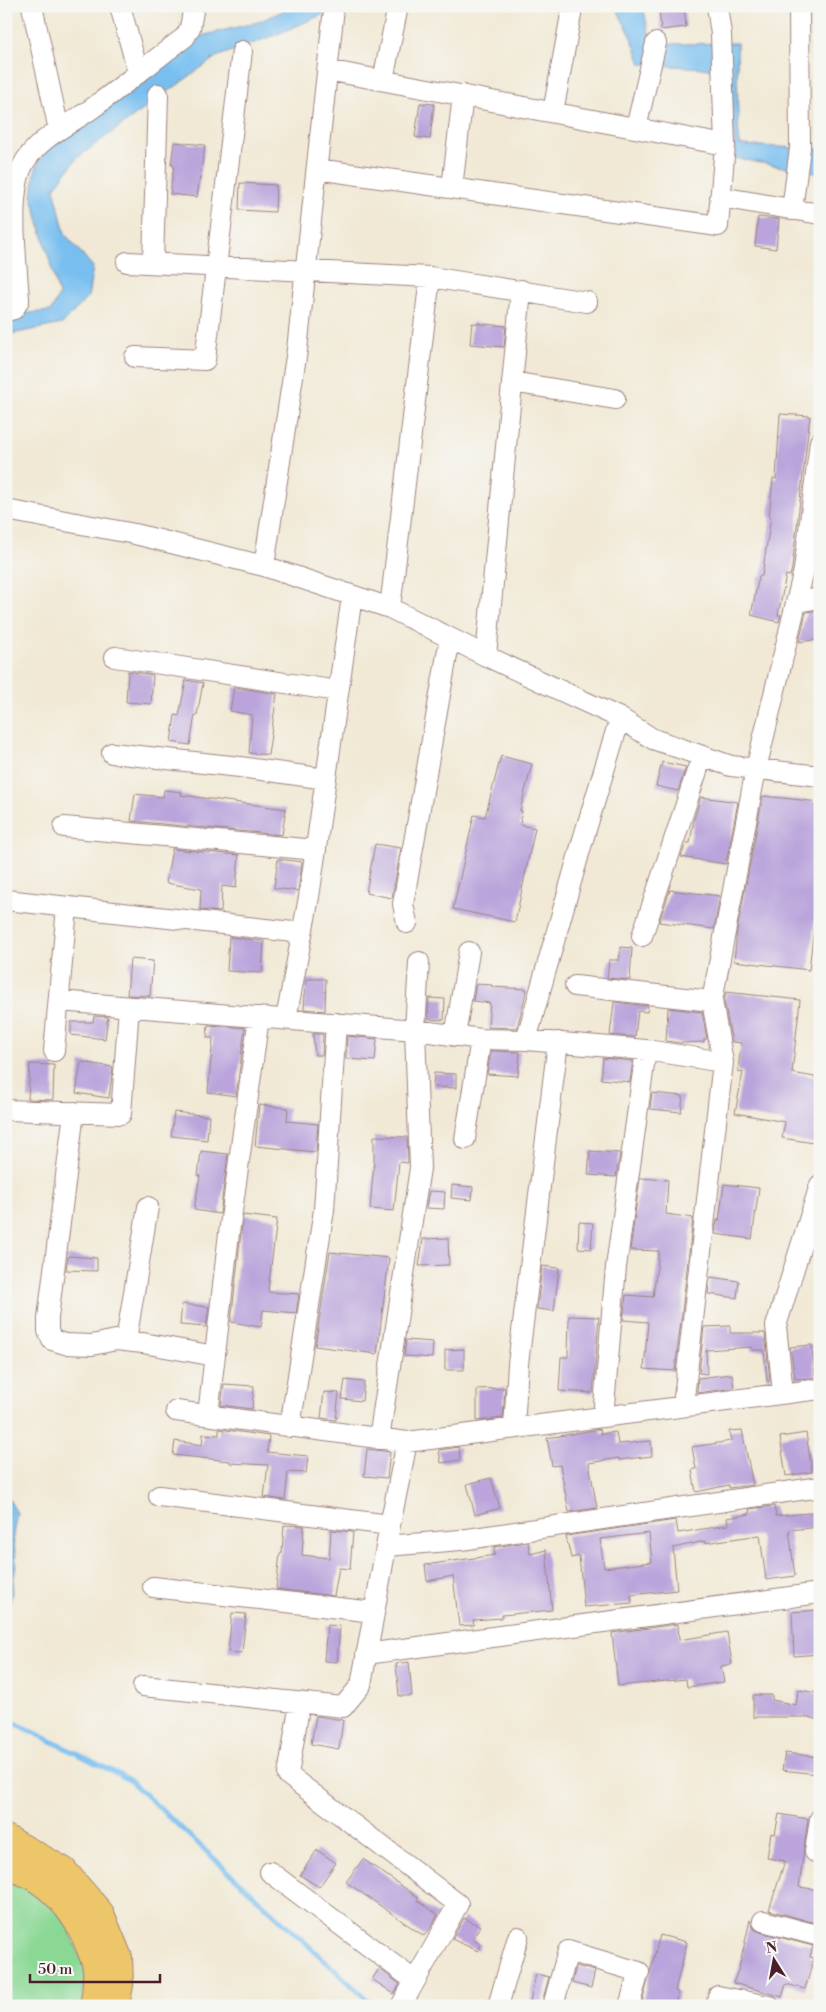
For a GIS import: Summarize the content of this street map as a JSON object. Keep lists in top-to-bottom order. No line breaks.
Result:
{"scale_bar":"50 m","north":"top"}
